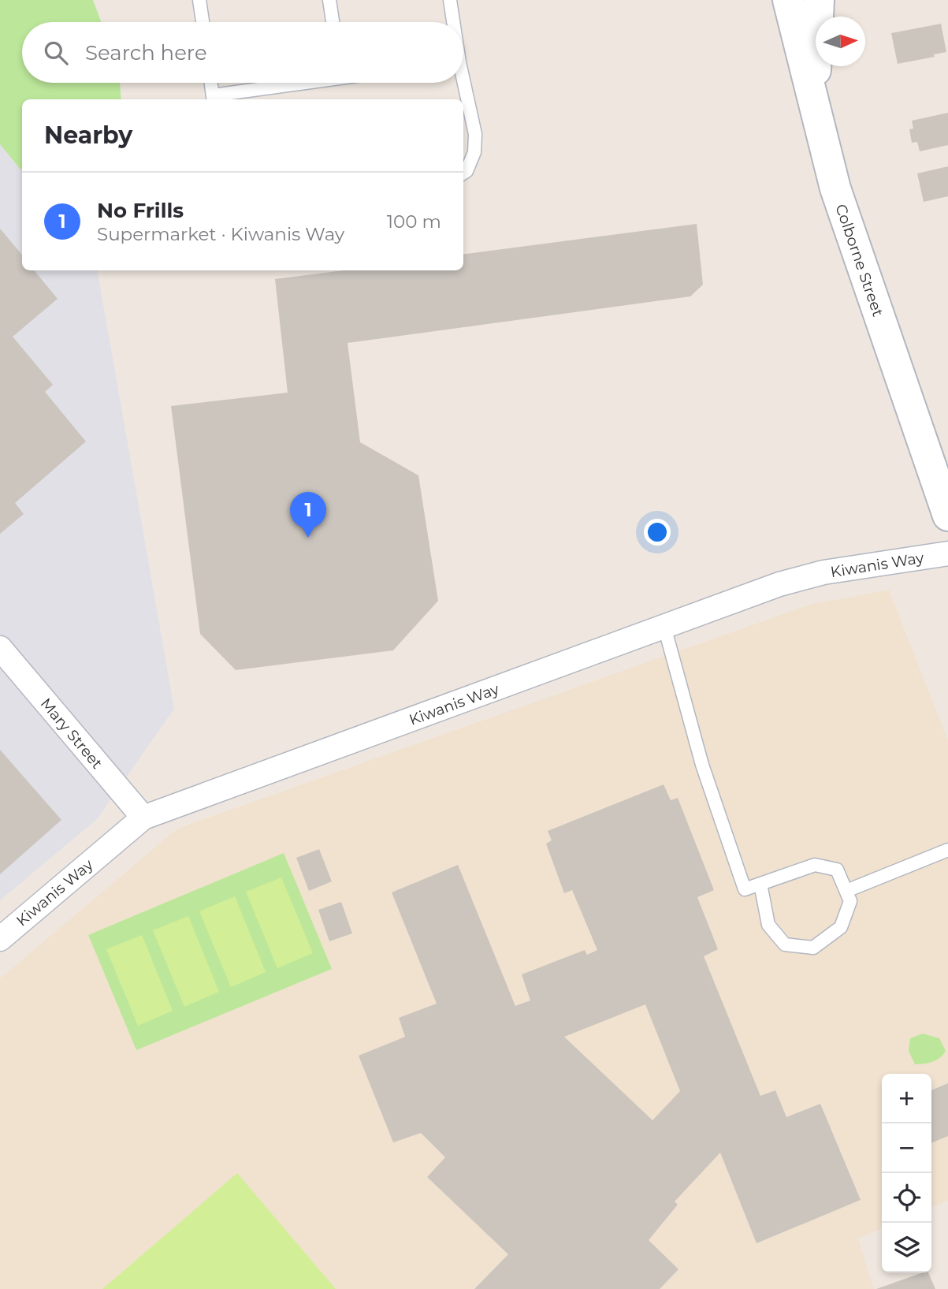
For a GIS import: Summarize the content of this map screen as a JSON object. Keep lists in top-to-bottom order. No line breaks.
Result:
{"streets":{"main road":["Colborne Street"],"street":["Kiwanis Way","Mary Street"]},"crossings":[["Kiwanis Way","Mary Street"]],"north":"right","page":{"search":"Search here","heading":"Nearby","list":[{"mark":"1","name":"No Frills","note":"Supermarket · Kiwanis Way","value":"100 m"}],"pins":"1","map_buttons":["+","−"]}}
